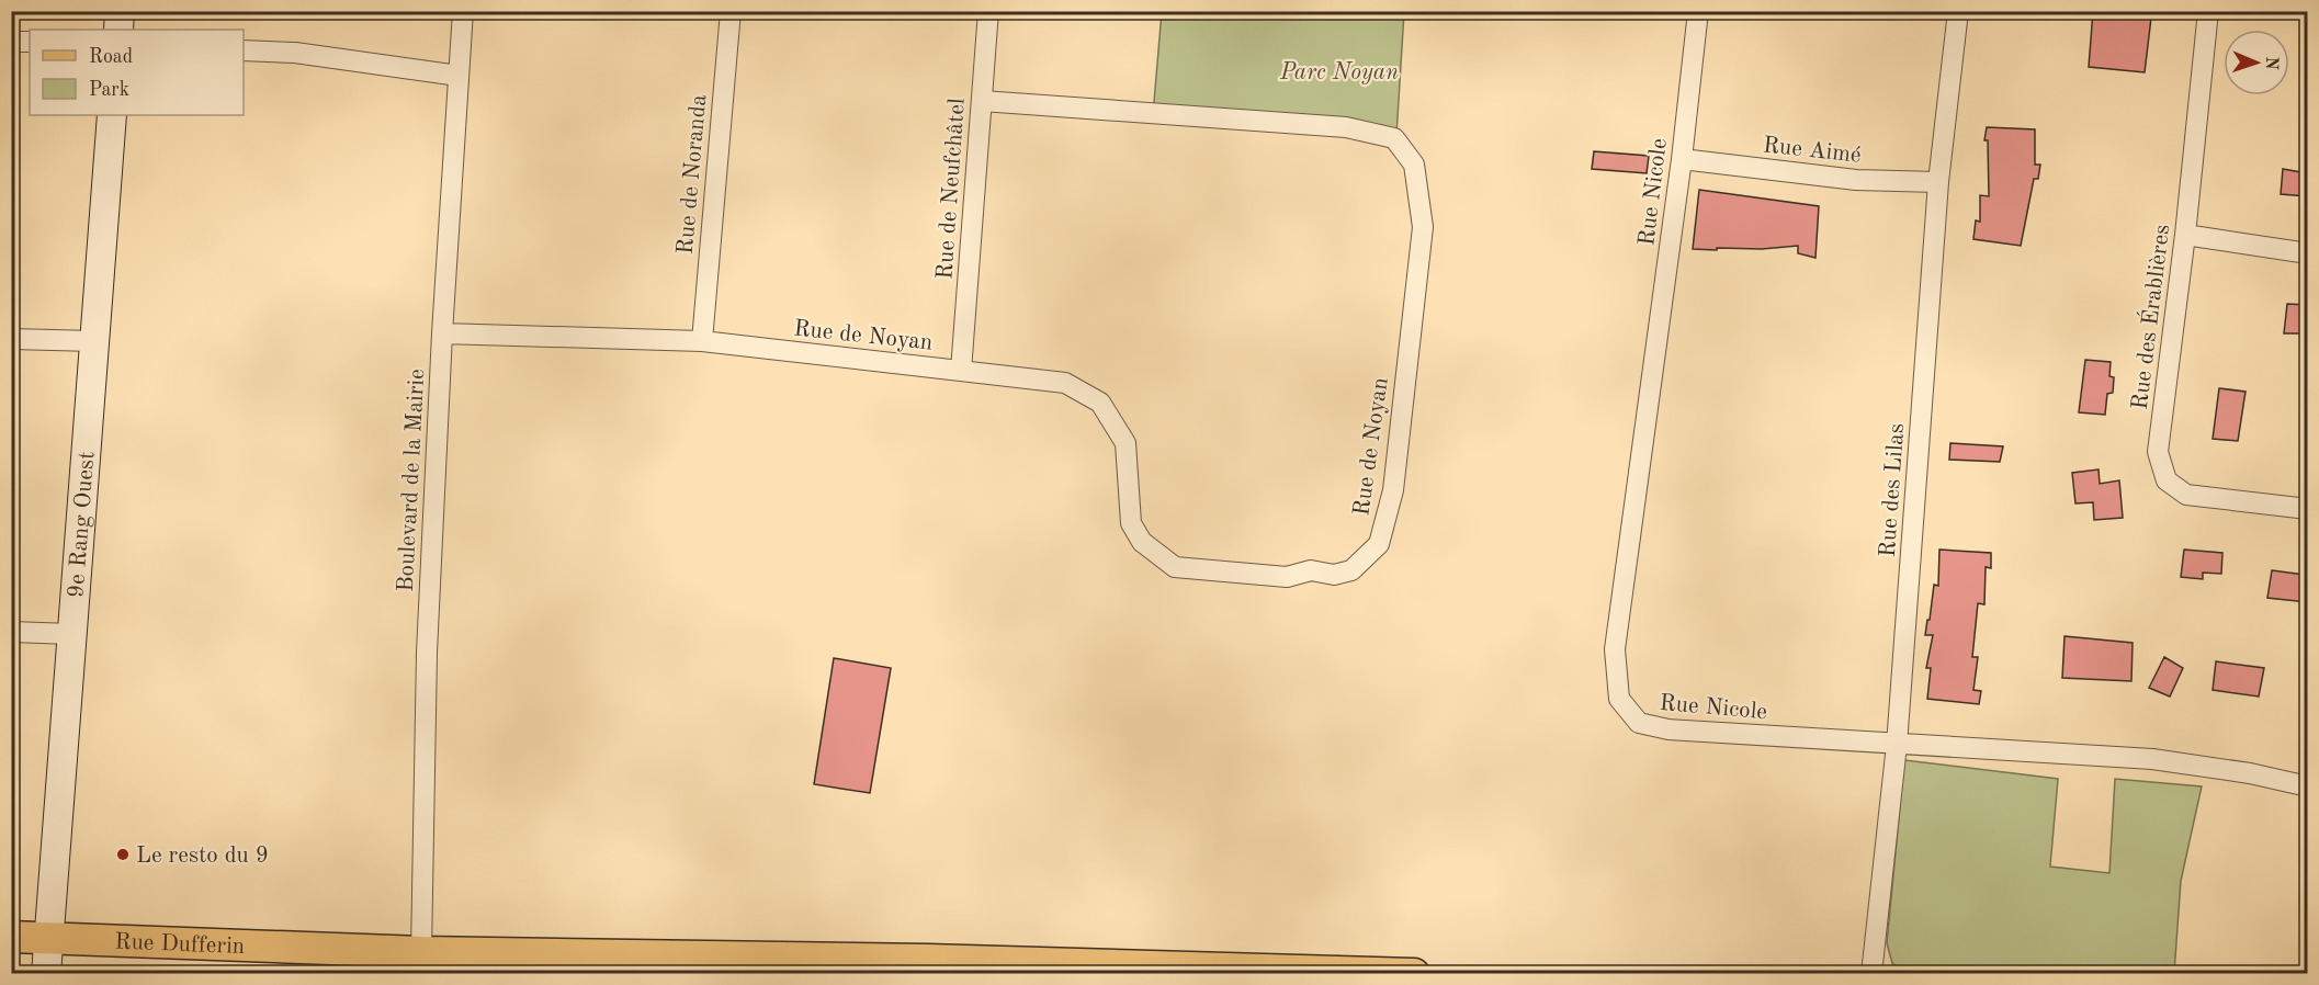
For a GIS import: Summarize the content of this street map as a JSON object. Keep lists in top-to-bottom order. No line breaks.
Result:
{"streets":{"main road":["Rue Dufferin"],"street":["Rue Aimé","Rue de Noranda","Rue de Neufchâtel","Rue Nicole","Rue des Érablières","Rue de Noyan","Boulevard de la Mairie","Rue des Lilas","9e Rang Ouest"]},"crossings":[["Rue Aimé","Rue Nicole"],["Rue Aimé","Rue des Lilas"],["Rue de Noranda","Rue de Noyan"],["Rue de Neufchâtel","Rue de Noyan"],["Rue Nicole","Rue des Lilas"],["Rue de Noyan","Boulevard de la Mairie"],["Boulevard de la Mairie","Rue Dufferin"],["9e Rang Ouest","Rue Dufferin"]],"parks":["Parc Noyan"],"places":["Le resto du 9"],"legend":["Road","Park"],"north":"right"}
